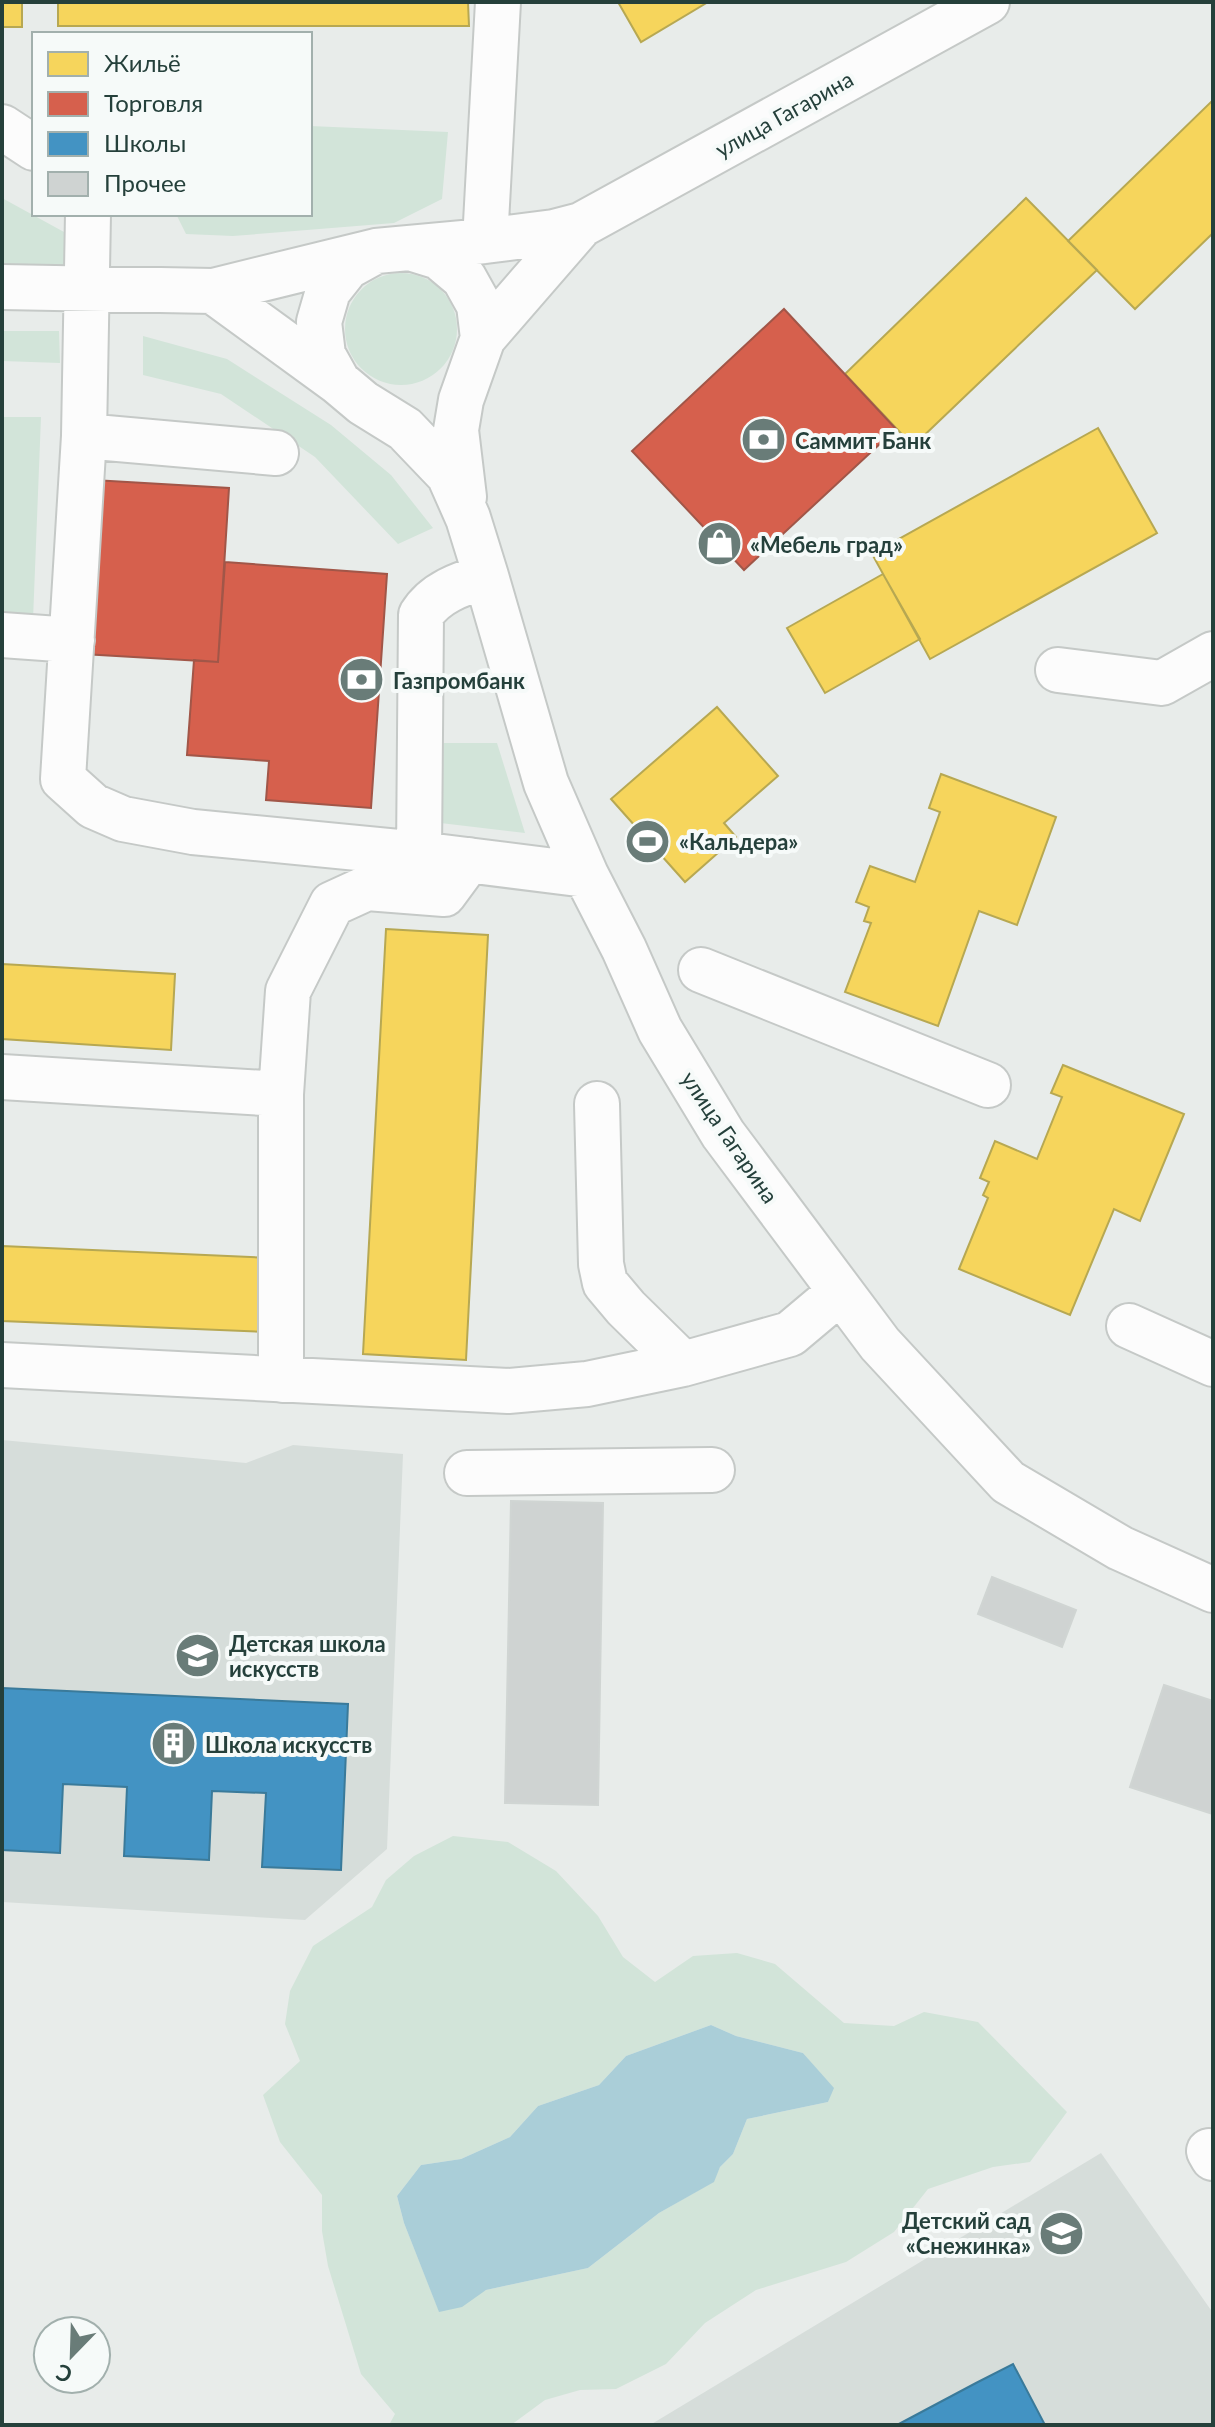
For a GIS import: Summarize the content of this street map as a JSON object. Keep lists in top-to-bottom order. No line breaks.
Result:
{"streets":{"street":["улица Гагарина"]},"places":{"bank":["Саммит Банк","Газпромбанк"],"shop":["«Мебель град»"],"sports":["«Кальдера»"],"school or university":["Детская школа искусств","Детский сад «Снежинка»"],"building":["Школа искусств"]},"legend":["Жильё","Торговля","Школы","Прочее"],"north":"bottom left"}
